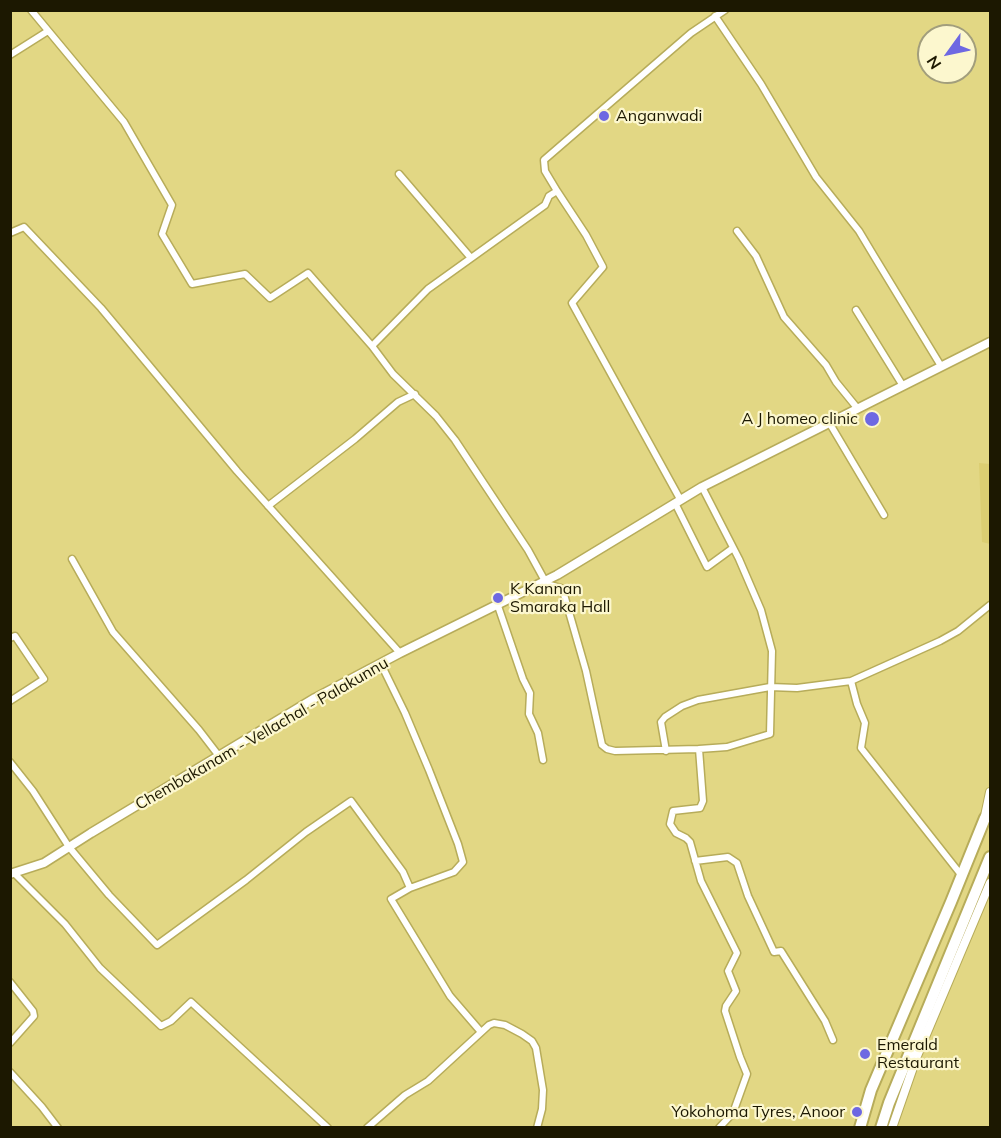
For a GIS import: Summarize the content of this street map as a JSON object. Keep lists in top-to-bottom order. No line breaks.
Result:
{"streets":{"main road":["Chembakanam - Vellachal - Palakunnu"]},"places":["Anganwadi","A J homeo clinic","K Kannan Smaraka Hall","Emerald Restaurant","Yokohoma Tyres, Anoor"],"north":"bottom left"}
